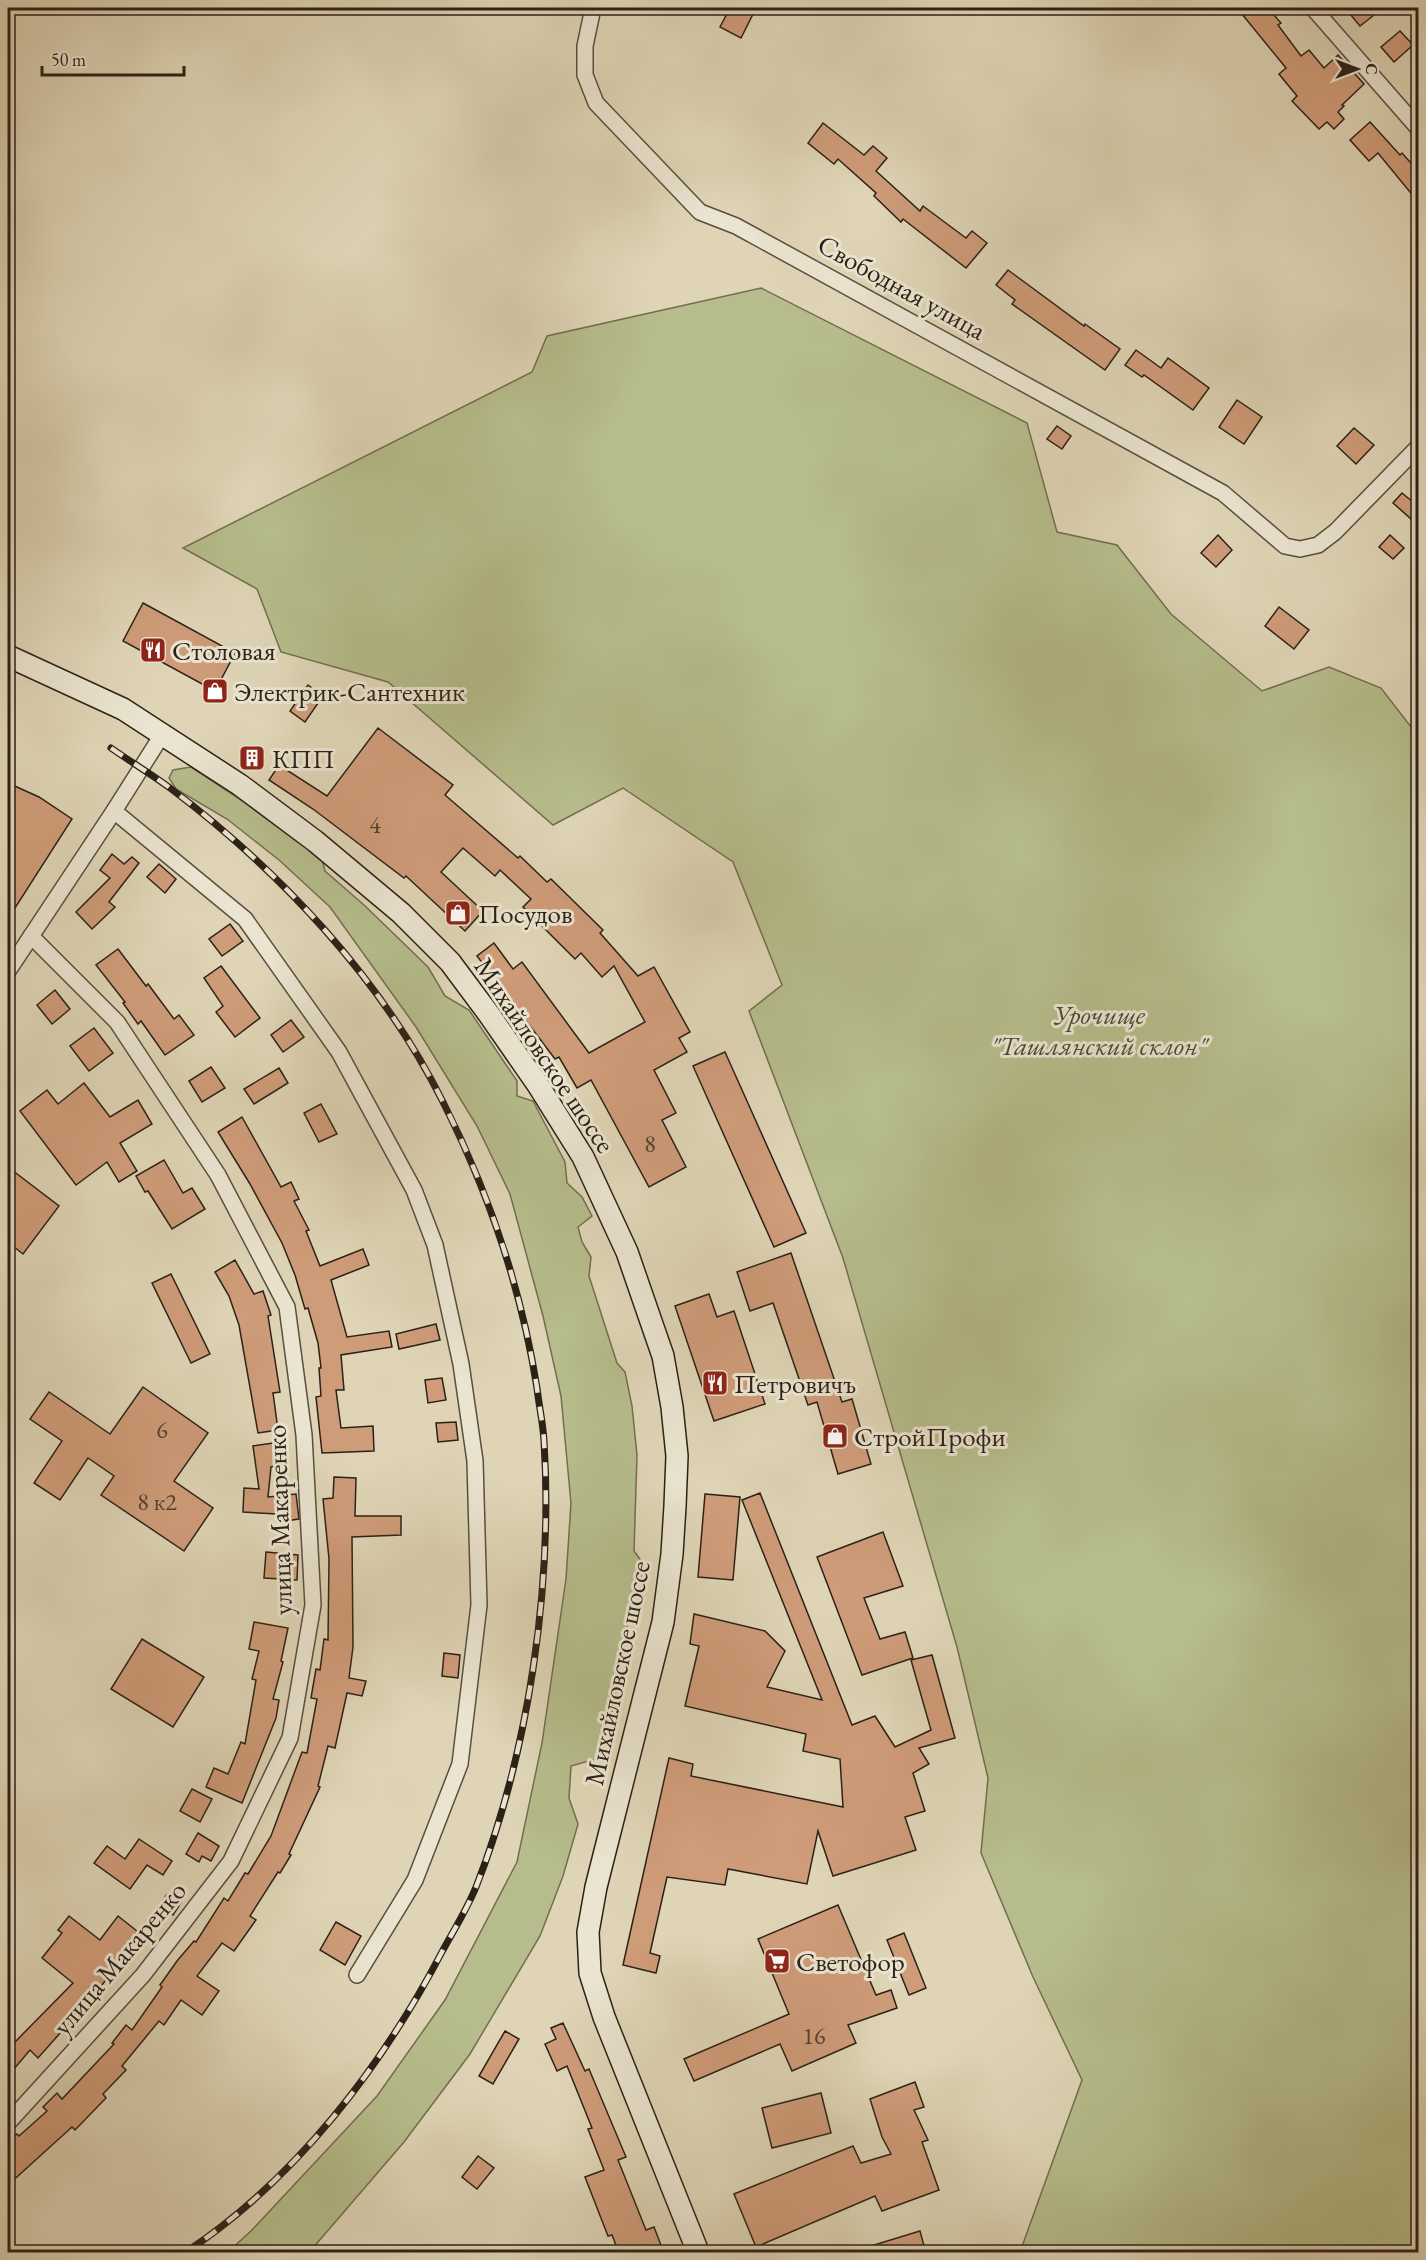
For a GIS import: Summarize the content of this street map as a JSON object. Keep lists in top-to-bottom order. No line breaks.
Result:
{"streets":{"main road":["Михайловское шоссе"],"street":["Свободная улица","улица Макаренко"]},"parks":["Урочище \"Ташлянский склон\""],"places":{"restaurant":["Столовая","Петровичъ"],"shop":["Электрик-Сантехник","Посудов","СтройПрофи"],"building":["КПП"],"supermarket":["Светофор"]},"house_numbers":["4","8","6","8 к2","16"],"scale_bar":"50 m","north":"right"}
